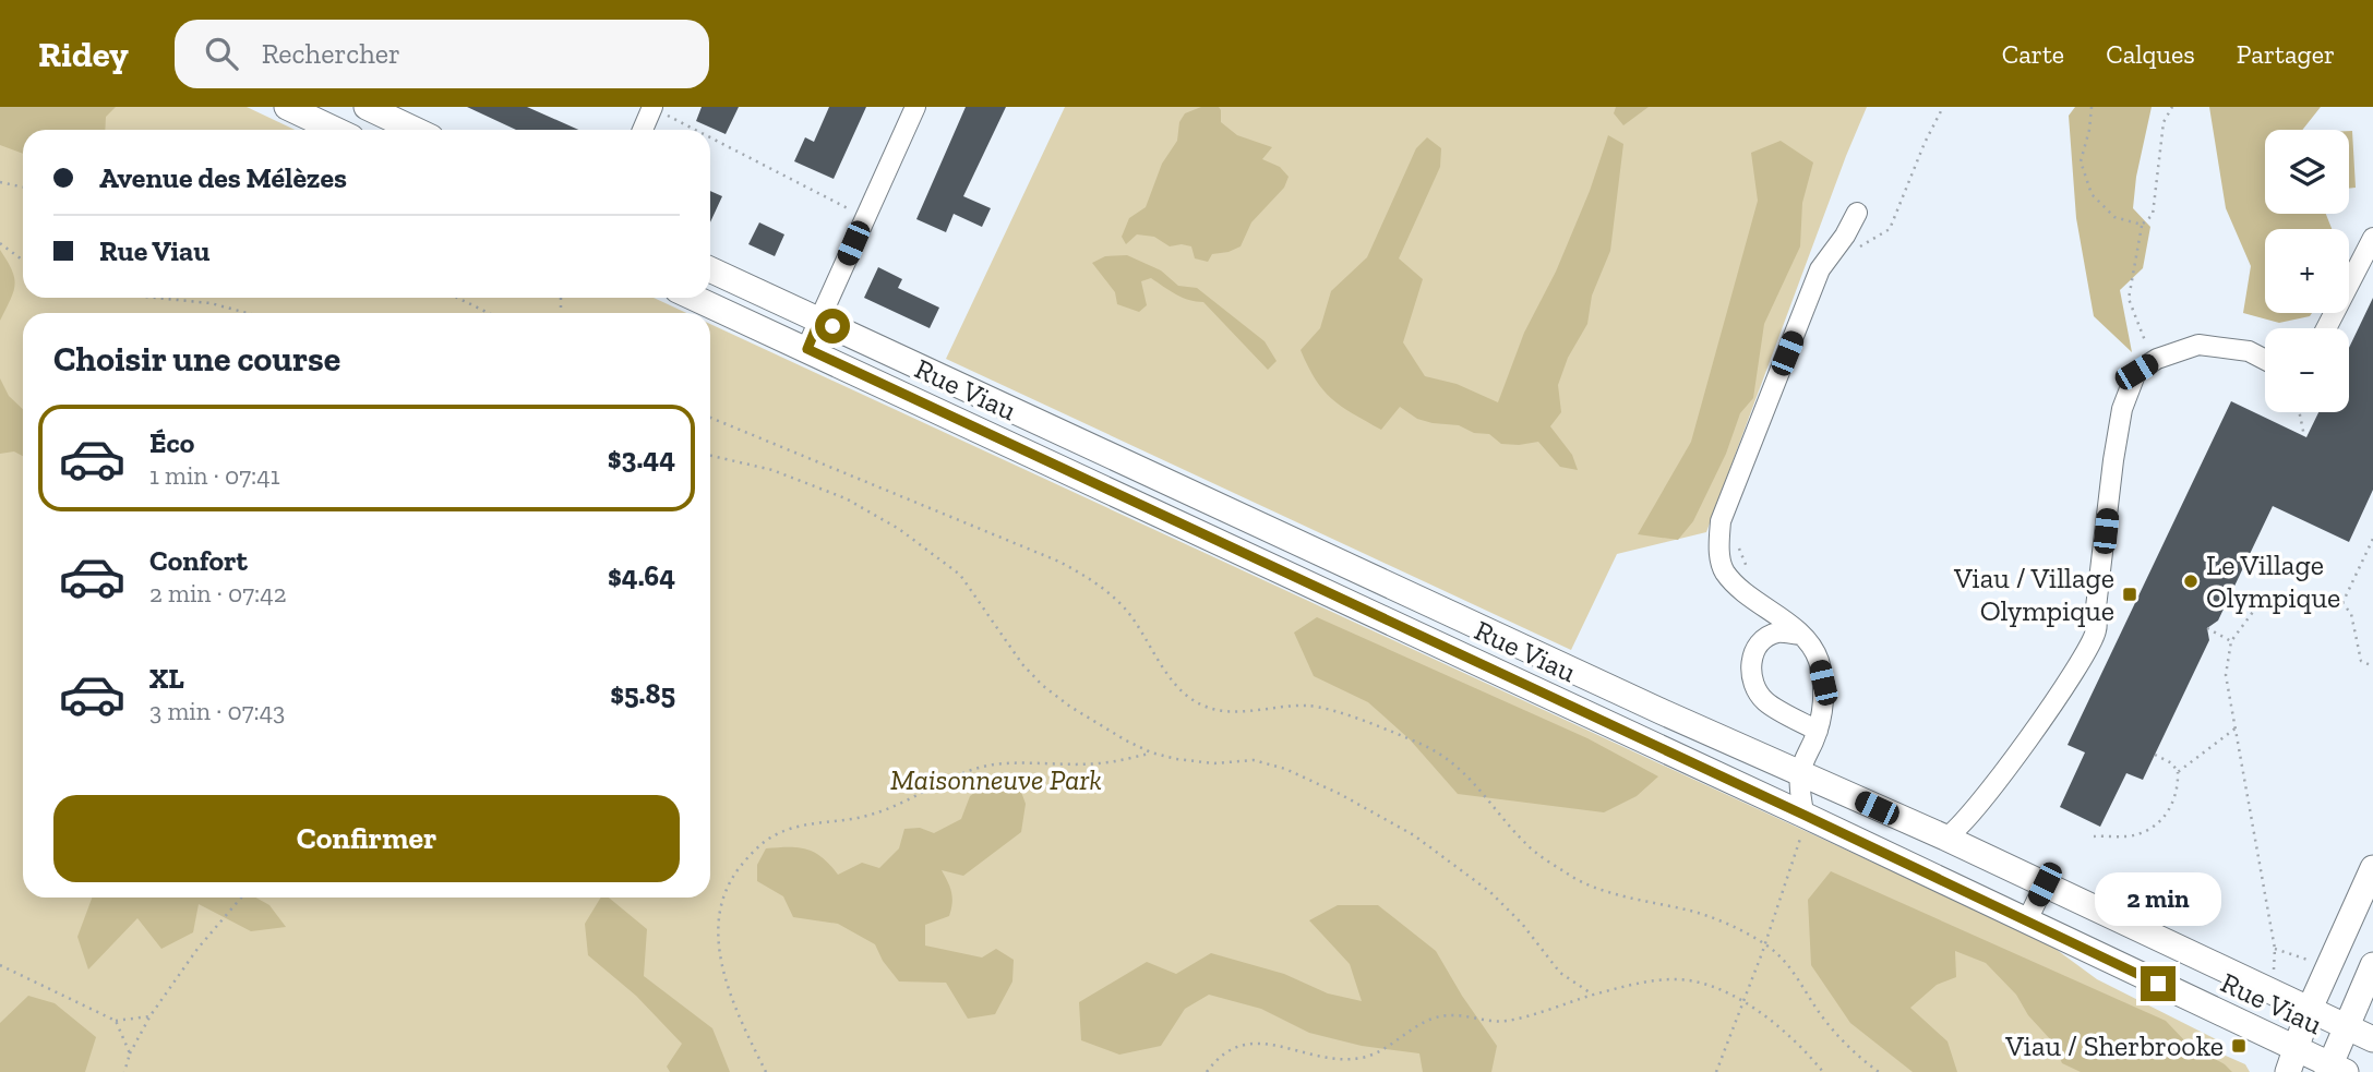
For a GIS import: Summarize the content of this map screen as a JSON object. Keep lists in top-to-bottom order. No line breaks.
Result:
{"streets":{"main road":["Rue Viau"]},"parks":["Maisonneuve Park"],"places":{"other":["Le Village Olympique"],"transit":["Viau / Village Olympique","Viau / Sherbrooke"]},"page":{"header":"Ridey","search":"Rechercher","nav":["Carte","Calques","Partager"],"map_buttons":["+","−"],"banner":["Avenue des Mélèzes","Rue Viau"],"heading":"Choisir une course","list":[{"name":"Éco","note":"1 min · 07:41","value":"$3.44"},{"name":"Confort","note":"2 min · 07:42","value":"$4.64"},{"name":"XL","note":"3 min · 07:43","value":"$5.85"}],"buttons":"Confirmer","bubble":"2 min"}}
